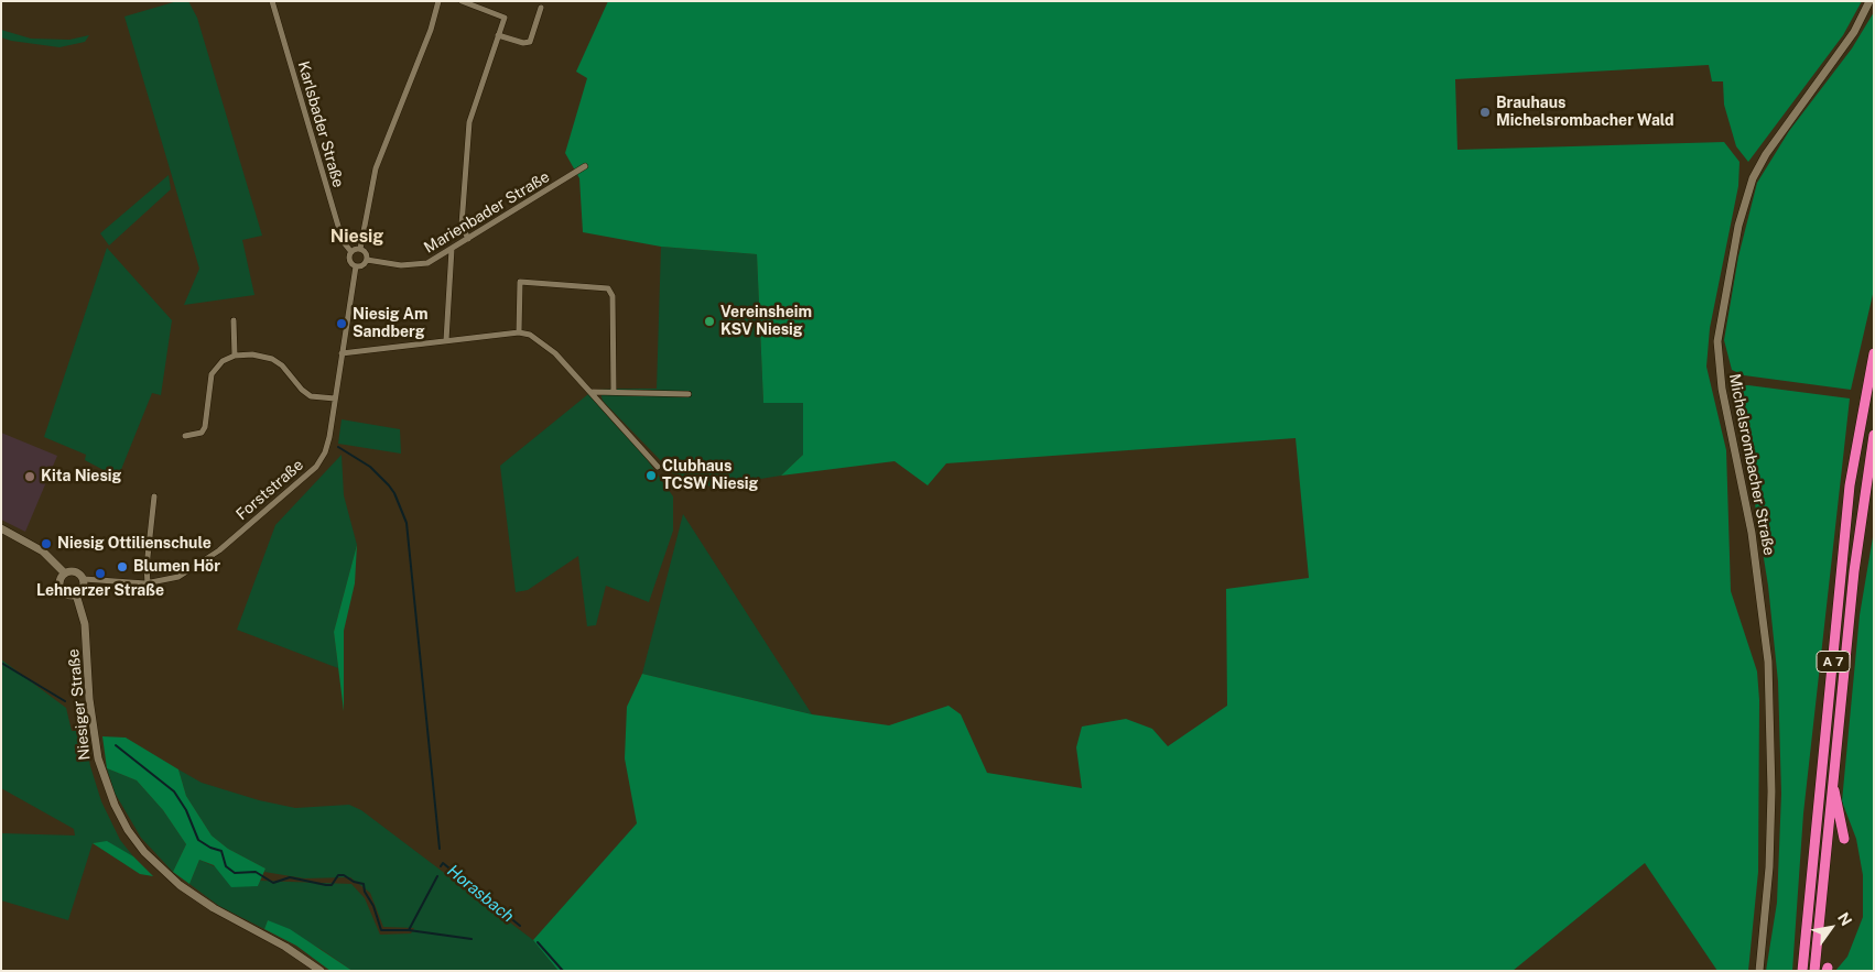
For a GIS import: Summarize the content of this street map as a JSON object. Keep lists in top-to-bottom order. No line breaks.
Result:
{"streets":{"highway":["A 7"],"main road":["Michelsrombacher Straße","Niesiger Straße"],"street":["Karlsbader Straße","Marienbader Straße","Forststraße"]},"crossings":[["Karlsbader Straße","Marienbader Straße"],["Karlsbader Straße","Forststraße"],["Marienbader Straße","Forststraße"],["Forststraße","Niesiger Straße"]],"districts":["Niesig"],"water":["Horasbach"],"places":["Brauhaus Michelsrombacher Wald","Vereinsheim KSV Niesig","Niesig Am Sandberg","Clubhaus TCSW Niesig","Kita Niesig","Niesig Ottilienschule","Blumen Hör","Lehnerzer Straße"],"north":"top right"}
